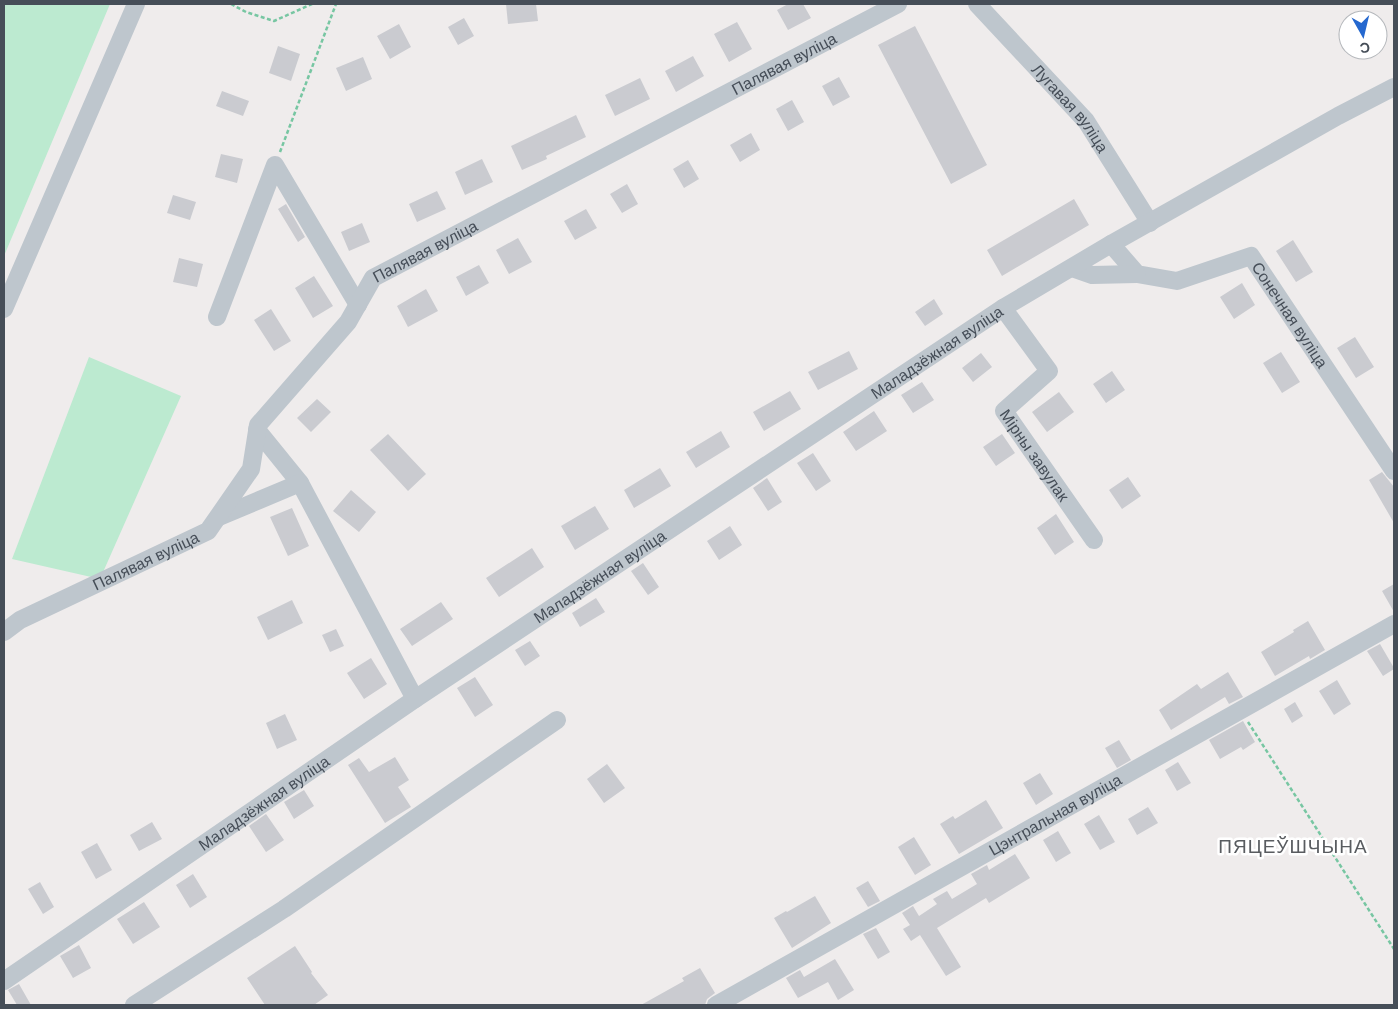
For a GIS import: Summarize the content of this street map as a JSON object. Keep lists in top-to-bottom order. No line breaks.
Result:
{"streets":{"street":["Палявая вуліца","Лугавая вуліца","Сонечная вуліца","Маладзёжная вуліца","Мірны завулак","Цэнтральная вуліца"]},"crossings":[["Лугавая вуліца","Маладзёжная вуліца"],["Сонечная вуліца","Маладзёжная вуліца"],["Маладзёжная вуліца","Мірны завулак"]],"districts":["ПЯЦЕЎШЧЫНА"],"north":"bottom"}
